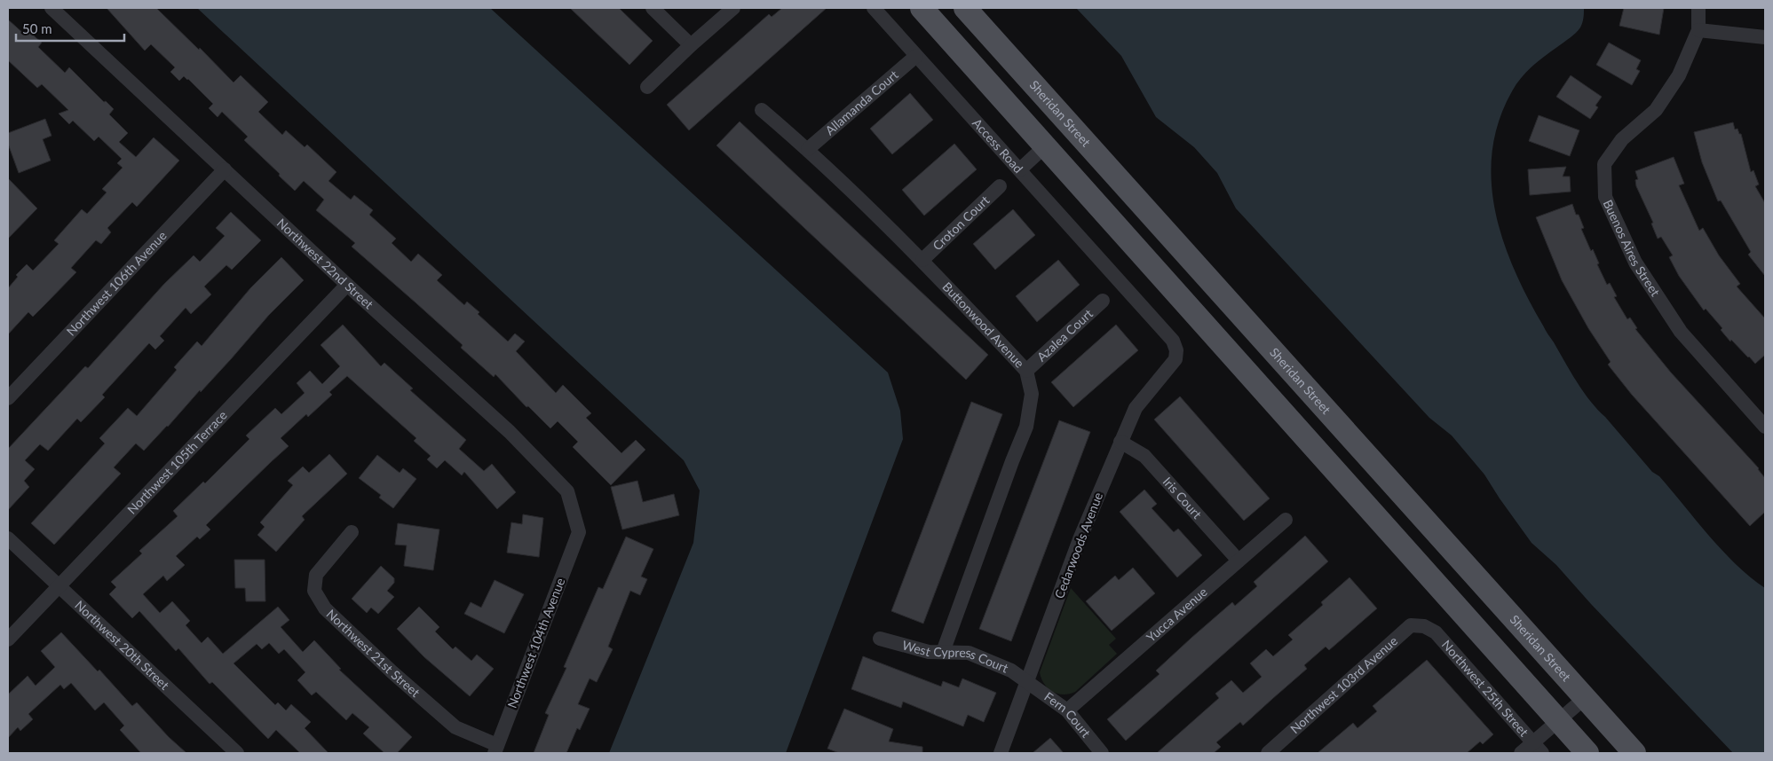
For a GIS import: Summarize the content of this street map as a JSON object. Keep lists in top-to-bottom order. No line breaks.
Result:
{"streets":{"main road":["Sheridan Street"],"street":["Allamanda Court","Access Road","Croton Court","Buenos Aires Street","Northwest 22nd Street","Northwest 106th Avenue","Buttonwood Avenue","Azalea Court","Northwest 105th Terrace","Iris Court","Cedarwoods Avenue","Yucca Avenue","Northwest 104th Avenue","Northwest 20th Street","Northwest 21st Street","West Cypress Court","Northwest 103rd Avenue","Northwest 25th Street","Fern Court"]},"crossings":[["Allamanda Court","Access Road"],["Allamanda Court","Buttonwood Avenue"],["Access Road","Cedarwoods Avenue"],["Croton Court","Buttonwood Avenue"],["Northwest 22nd Street","Northwest 106th Avenue"],["Northwest 22nd Street","Northwest 105th Terrace"],["Northwest 22nd Street","Northwest 104th Avenue"],["Buttonwood Avenue","Azalea Court"],["Buttonwood Avenue","West Cypress Court"],["Northwest 105th Terrace","Northwest 20th Street"],["Iris Court","Cedarwoods Avenue"],["Iris Court","Yucca Avenue"],["Cedarwoods Avenue","West Cypress Court"],["Cedarwoods Avenue","Fern Court"],["Yucca Avenue","Fern Court"],["Northwest 104th Avenue","Northwest 21st Street"],["West Cypress Court","Fern Court"],["Northwest 103rd Avenue","Northwest 25th Street"]],"scale_bar":"50 m"}
